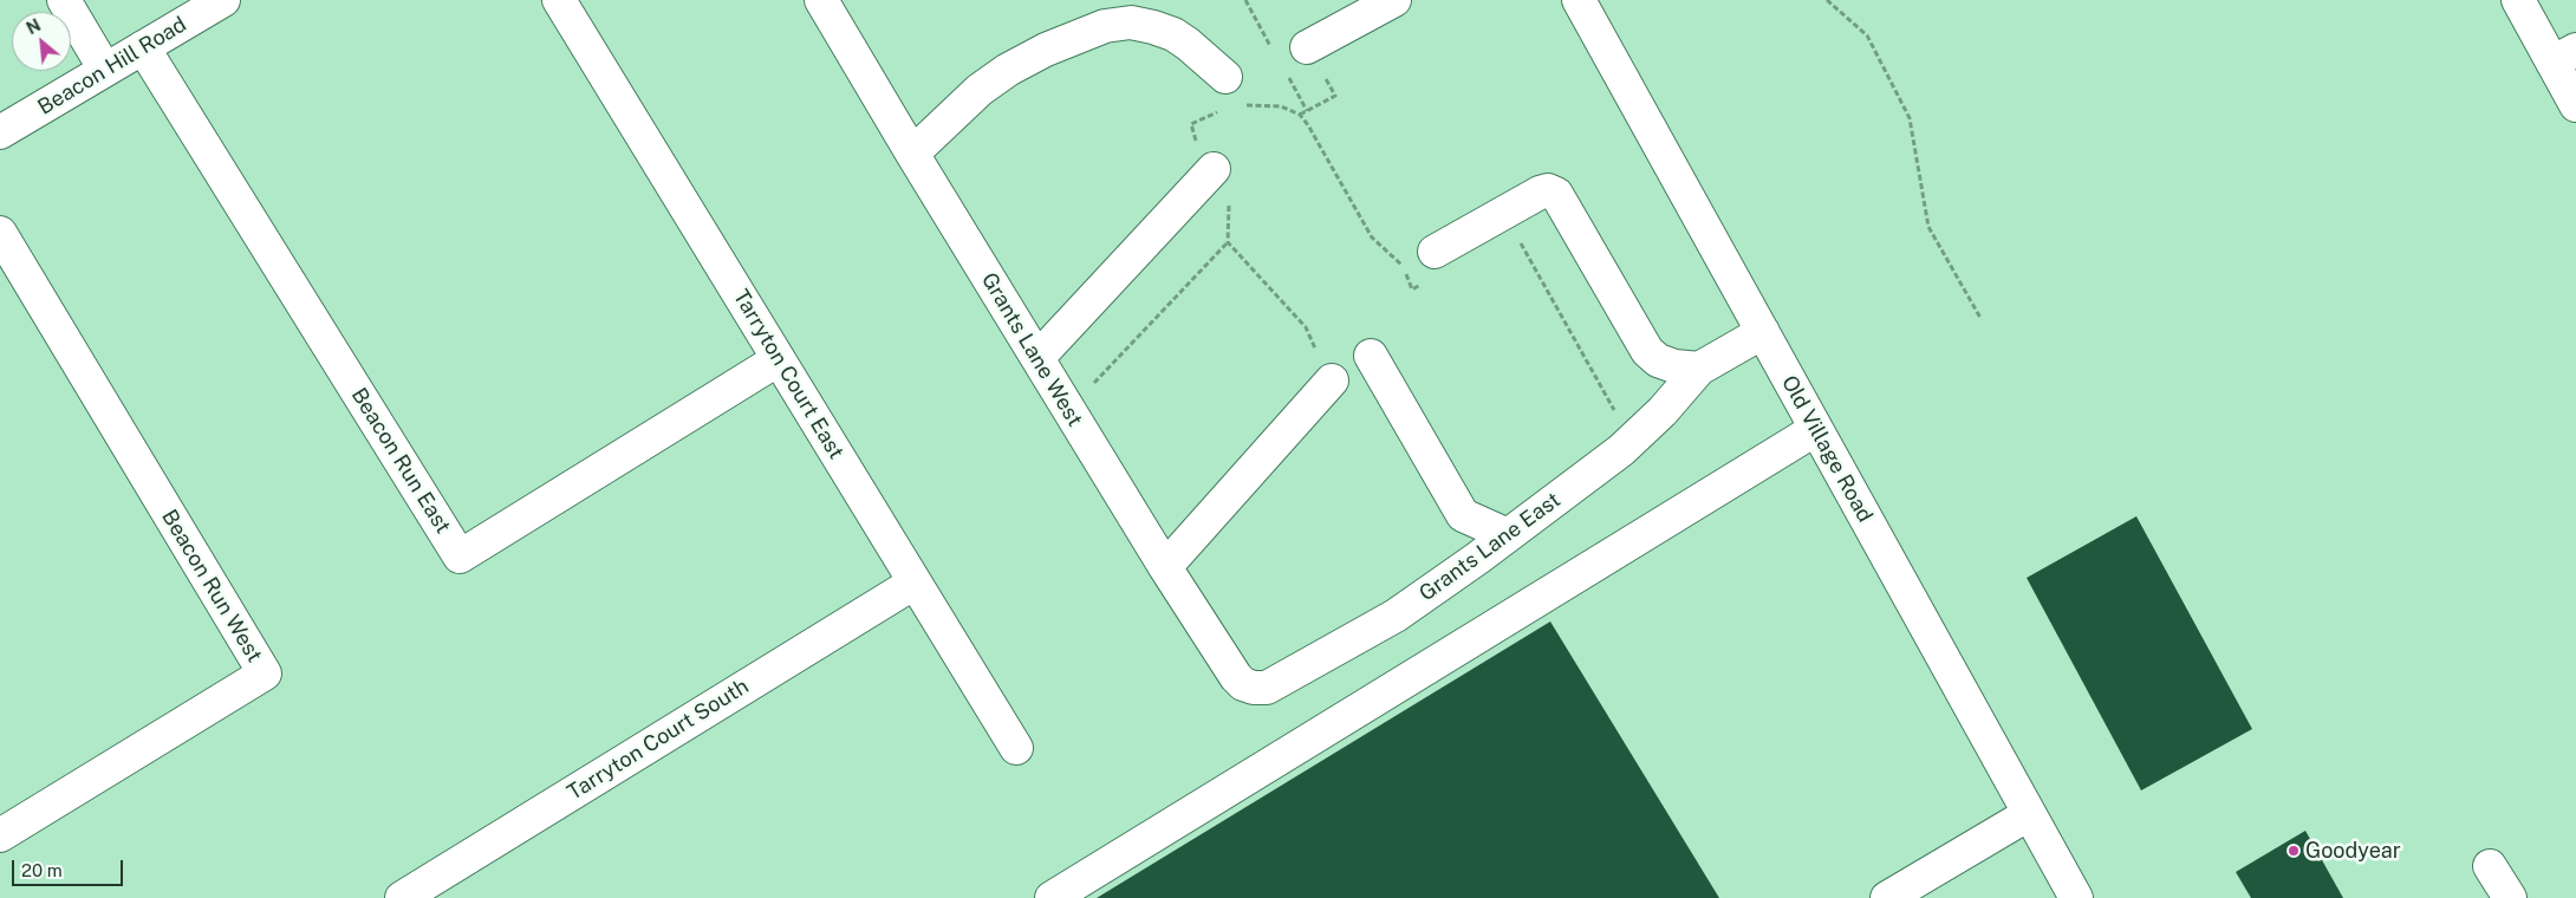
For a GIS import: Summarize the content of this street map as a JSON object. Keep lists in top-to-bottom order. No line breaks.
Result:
{"streets":{"street":["Beacon Hill Road","Grants Lane West","Tarryton Court East","Old Village Road","Beacon Run East","Grants Lane East","Beacon Run West","Tarryton Court South"]},"crossings":[["Beacon Hill Road","Beacon Run East"],["Grants Lane West","Grants Lane East"],["Tarryton Court East","Beacon Run East"],["Tarryton Court East","Tarryton Court South"],["Old Village Road","Grants Lane East"]],"places":["Goodyear"],"scale_bar":"20 m","north":"top left"}
